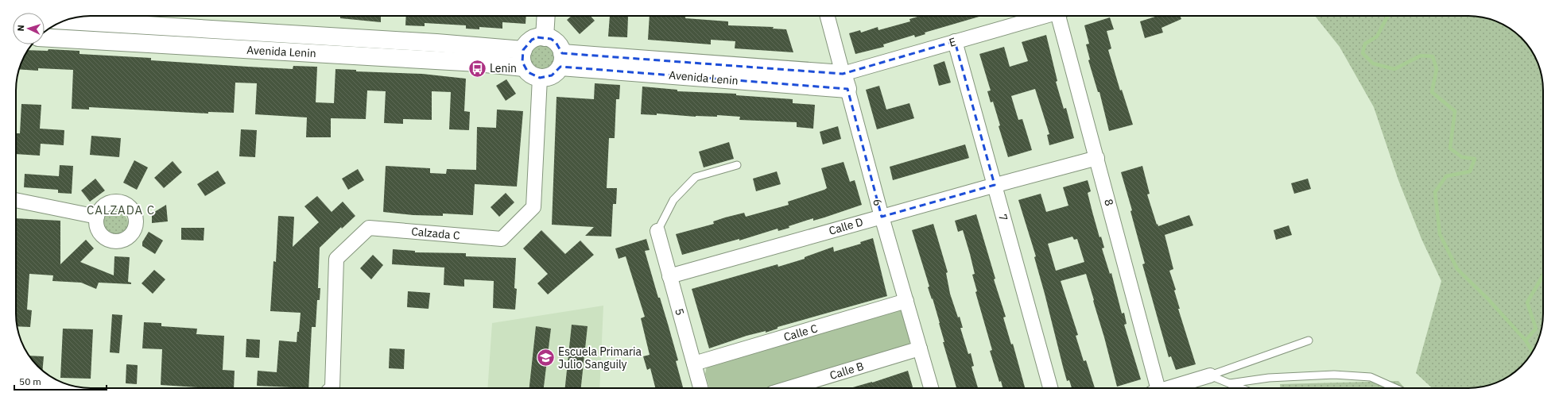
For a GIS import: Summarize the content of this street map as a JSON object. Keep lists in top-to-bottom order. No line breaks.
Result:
{"streets":{"street":["E","Avenida Lenin","6","8","7","Calle D","Calzada C","5","Calle C","Calle B"]},"crossings":[["E","Avenida Lenin"],["E","6"],["E","7"],["Avenida Lenin","6"],["Avenida Lenin","Calzada C"],["6","Calle D"],["6","Calle C"],["6","Calle B"],["8","Calle D"],["7","Calle D"],["Calle D","5"],["5","Calle C"]],"districts":["CALZADA C"],"places":{"bus stop":["Lenin"],"school or university":["Escuela Primaria Julio Sanguily"]},"scale_bar":"50 m","north":"left"}
